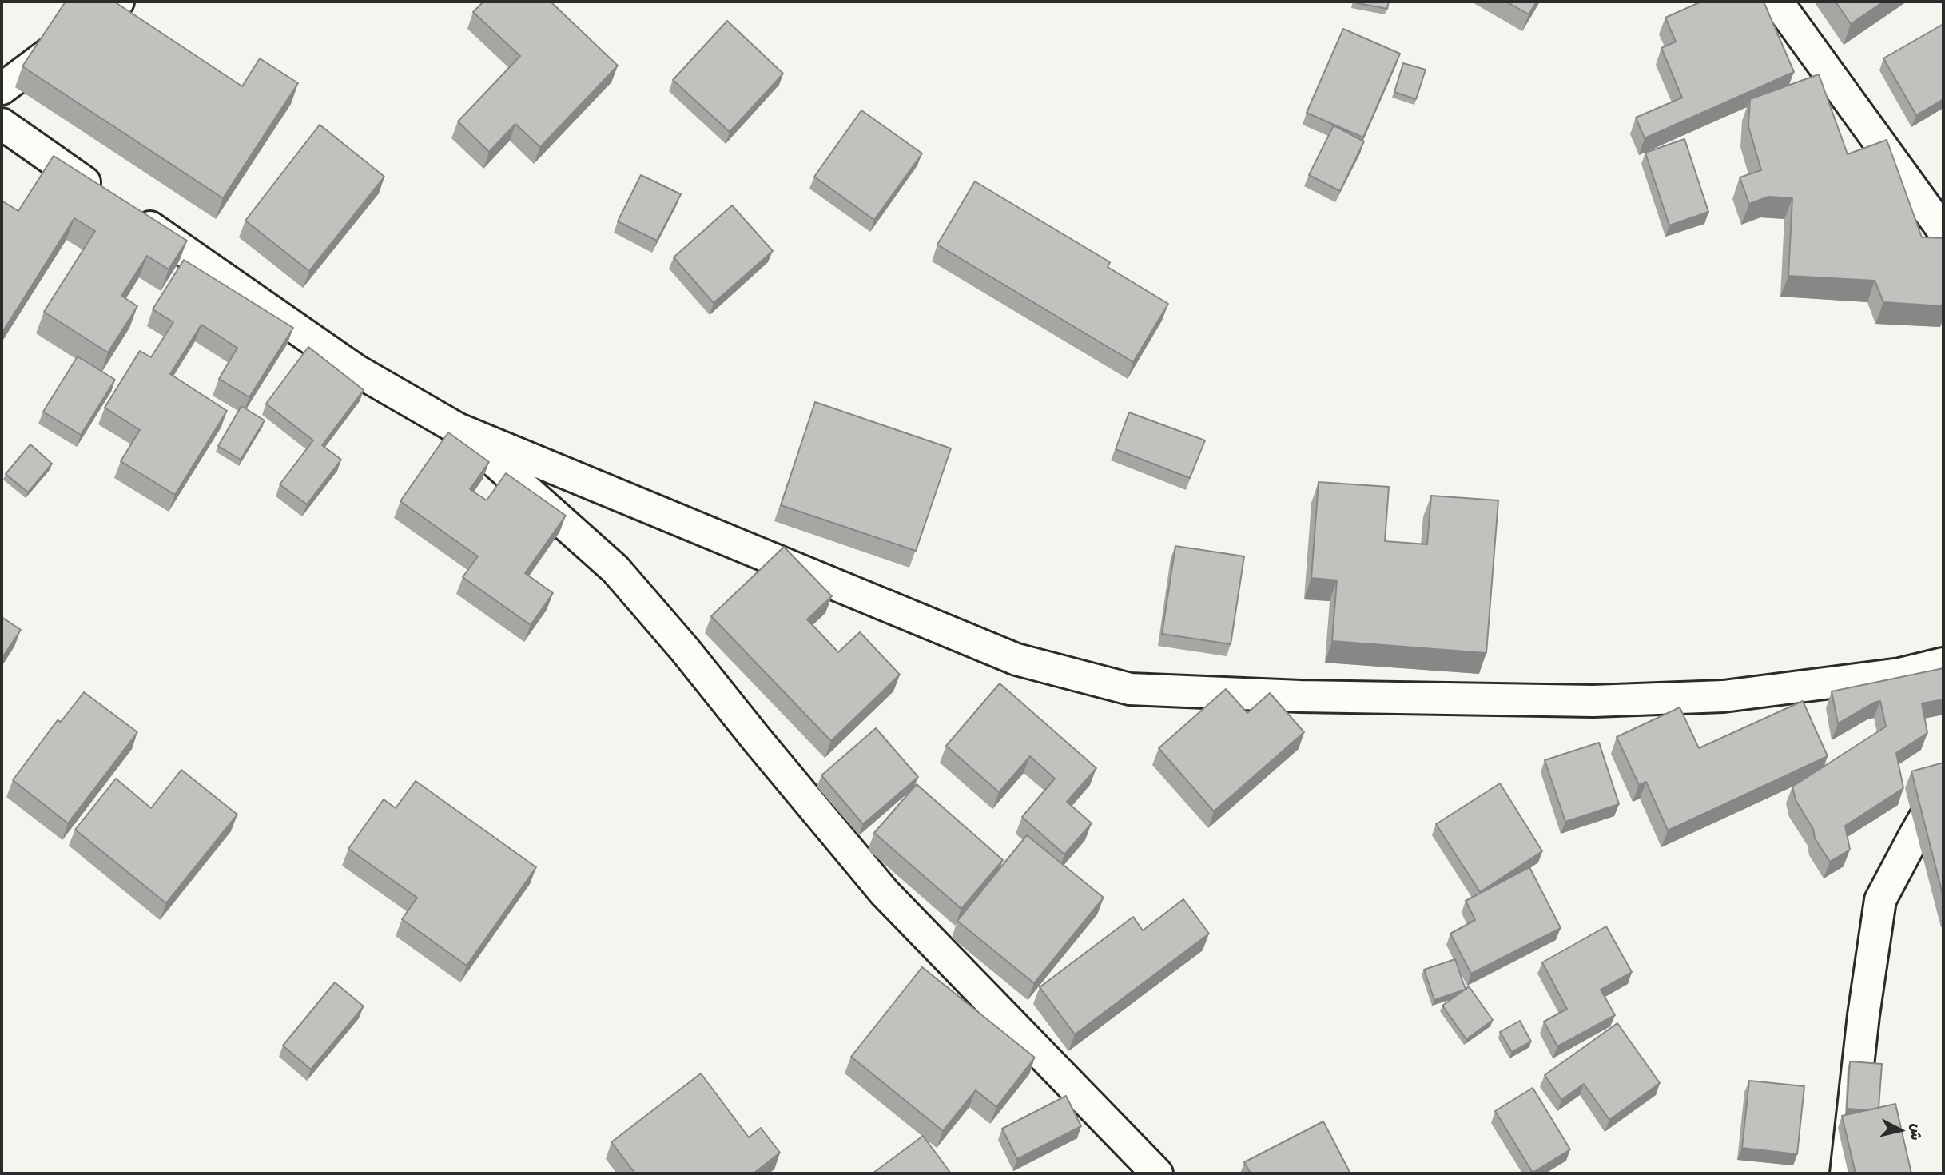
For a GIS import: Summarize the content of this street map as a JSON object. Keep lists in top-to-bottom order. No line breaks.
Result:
{"north":"right"}
